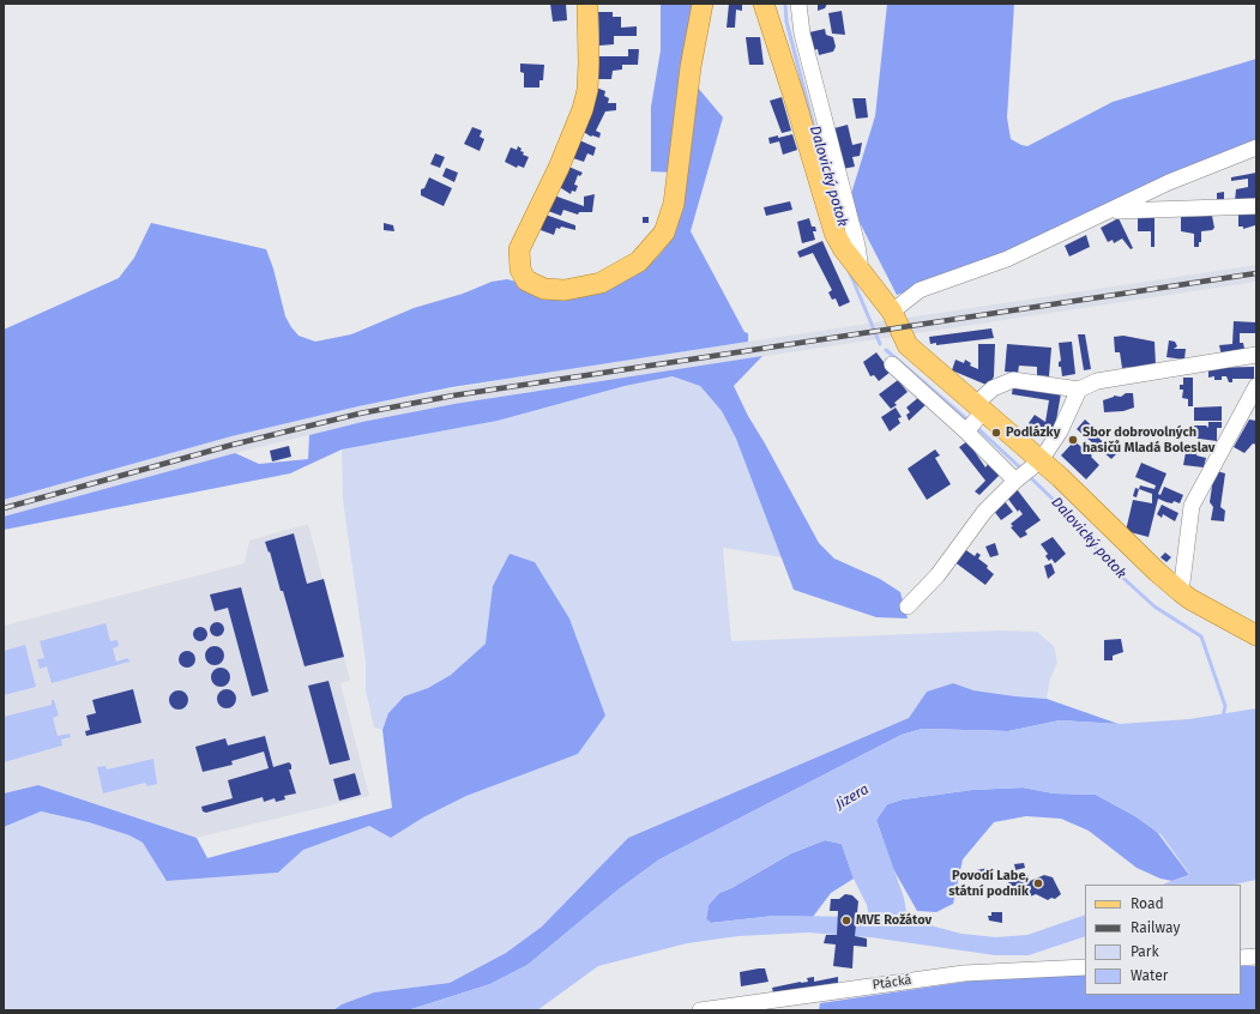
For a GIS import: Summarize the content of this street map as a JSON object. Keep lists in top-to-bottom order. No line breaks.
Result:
{"streets":{"street":["Ptácká"]},"water":["Dalovický potok","Jizera"],"places":["Podlázky","Sbor dobrovolných hasičů Mladá Boleslav","Povodí Labe, státní podnik","MVE Rožátov"],"legend":["Road","Railway","Park","Water"]}
